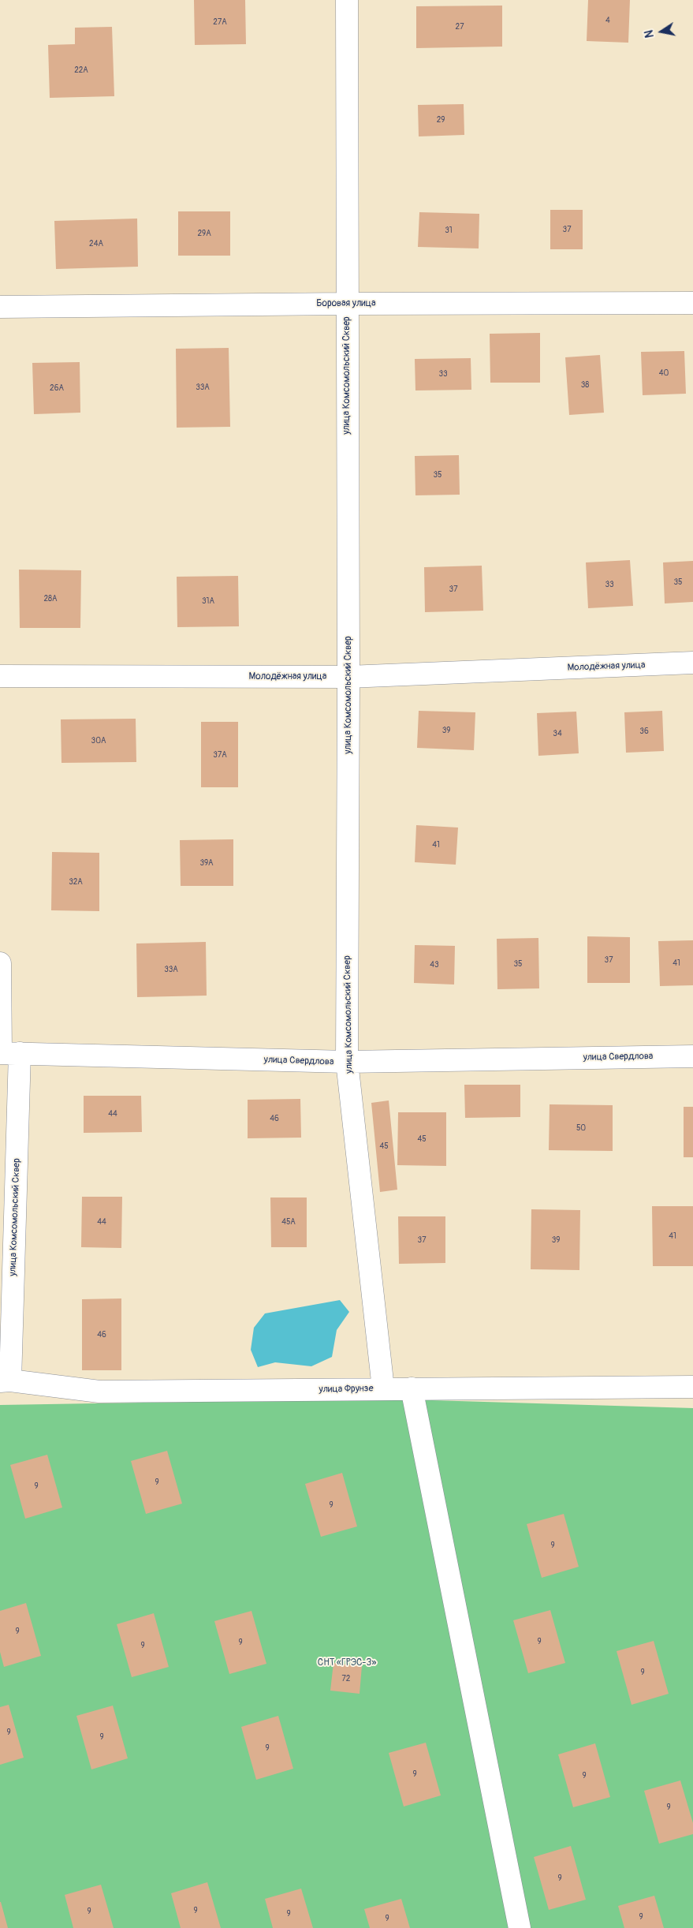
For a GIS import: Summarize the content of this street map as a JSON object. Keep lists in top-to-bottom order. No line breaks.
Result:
{"streets":{"street":["Боровая улица","улица Комсомольский Сквер","Молодёжная улица","улица Свердлова","улица Фрунзе"]},"crossings":[["Боровая улица","улица Комсомольский Сквер"],["улица Комсомольский Сквер","Молодёжная улица"],["улица Комсомольский Сквер","улица Свердлова"],["улица Комсомольский Сквер","улица Фрунзе"]],"parks":["СНТ «ГРЭС-3»"],"house_numbers":["4","27А","27","22А","29","37","31","29А","24А","40","33","38","33А","26А","35","35","33","37","28А","31А","39","36","34","30А","37А","41","39А","32А","37","41","35","43","33А","44","46","50","45","45","44","45А","41","37","39","46","9","9","9","9","9","9","9","9","9","72","9","9","9","9","9","9","9","9","9","9","9","9"],"north":"left"}
